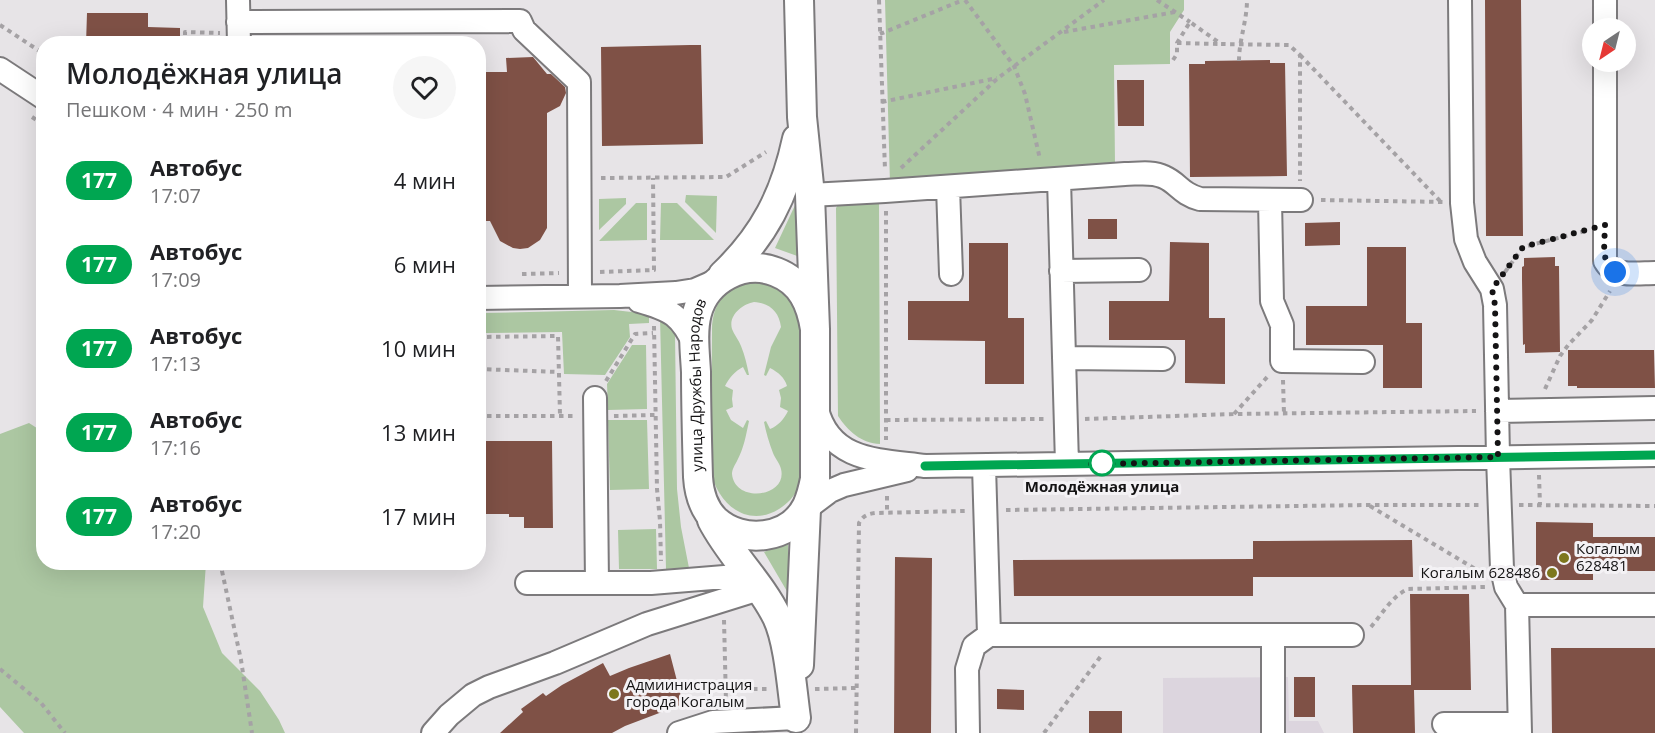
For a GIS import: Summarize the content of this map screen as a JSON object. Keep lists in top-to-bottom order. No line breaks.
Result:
{"streets":{"main road":["улица Дружбы Народов"]},"places":["Молодёжная улица","Когалым 628481","Когалым 628486","Адмиинистрация города Когалым"],"lines":["bus line 177"],"north":"bottom left","page":{"heading":["Молодёжная улица","Пешком · 4 мин · 250 m"],"list":[{"mark":"177","name":"Автобус","note":"17:07","value":"4 мин"},{"mark":"177","name":"Автобус","note":"17:09","value":"6 мин"},{"mark":"177","name":"Автобус","note":"17:13","value":"10 мин"},{"mark":"177","name":"Автобус","note":"17:16","value":"13 мин"},{"mark":"177","name":"Автобус","note":"17:20","value":"17 мин"}]}}
